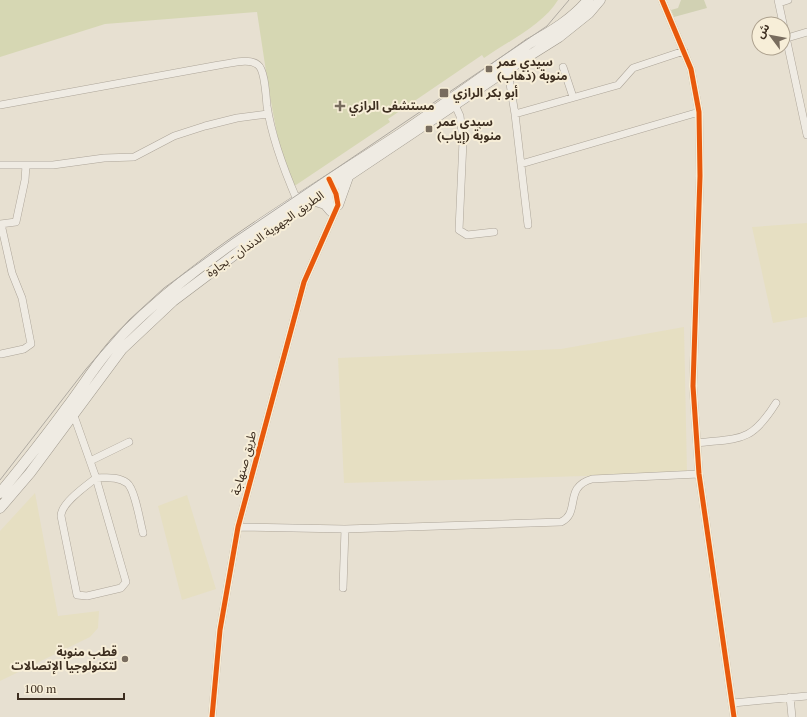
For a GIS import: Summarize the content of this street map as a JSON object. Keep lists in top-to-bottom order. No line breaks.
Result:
{"streets":{"main road":["الطريق الجهوية الدندان - بجاوة"],"street":["طريق صنهاجة"]},"places":{"transit":["سيدي عمر منوبة (ذهاب)","أبو بكر الرازي","سيدي عمر منوبة (إياب)"],"health":["مستشفى الرازي"],"other":["قطب منوبة لتكنولوجيا الإتصالات"]},"scale_bar":"100 m","north":"top left"}
